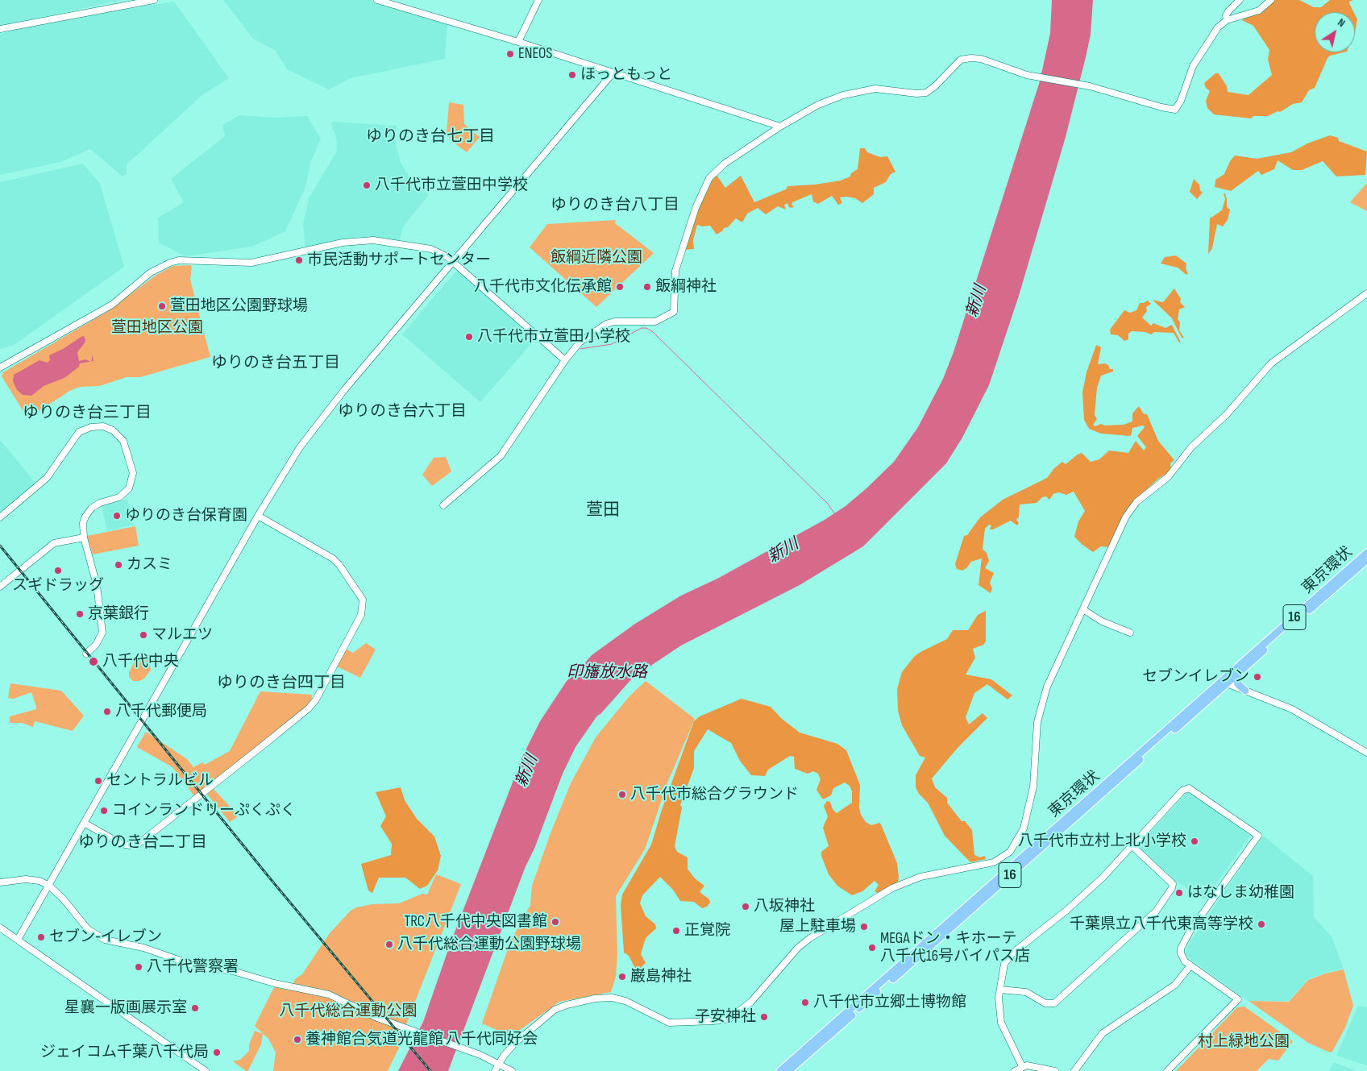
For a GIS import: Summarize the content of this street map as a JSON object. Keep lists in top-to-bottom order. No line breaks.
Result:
{"streets":{"highway":["東京環状","16"]},"districts":["ゆりのき台七丁目","ゆりのき台八丁目","ゆりのき台五丁目","ゆりのき台六丁目","ゆりのき台三丁目","萱田","ゆりのき台四丁目","ゆりのき台二丁目"],"water":["新川","印旛放水路"],"parks":["飯綱近隣公園","萱田地区公園","八千代総合運動公園","村上緑地公園"],"places":["ENEOS","ほっともっと","八千代市立萱田中学校","市民活動サポートセンター","八千代市文化伝承館","飯綱神社","萱田地区公園野球場","八千代市立萱田小学校","ゆりのき台保育園","カスミ","スギドラッグ","京葉銀行","マルエツ","八千代中央","セブンイレブン","八千代郵便局","セントラルビル","八千代市総合グラウンド","コインランドリーぷくぷく","八千代市立村上北小学校","はなしま幼稚園","八坂神社","TRC八千代中央図書館","千葉県立八千代東高等学校","屋上駐車場","正覚院","セブン-イレブン","八千代総合運動公園野球場","MEGAドン・キホーテ 八千代16号バイパス店","八千代警察署","巌島神社","八千代市立郷土博物館","星襄一版画展示室","子安神社","養神館合気道光龍館 八千代同好会","ジェイコム千葉八千代局"],"north":"top right"}
